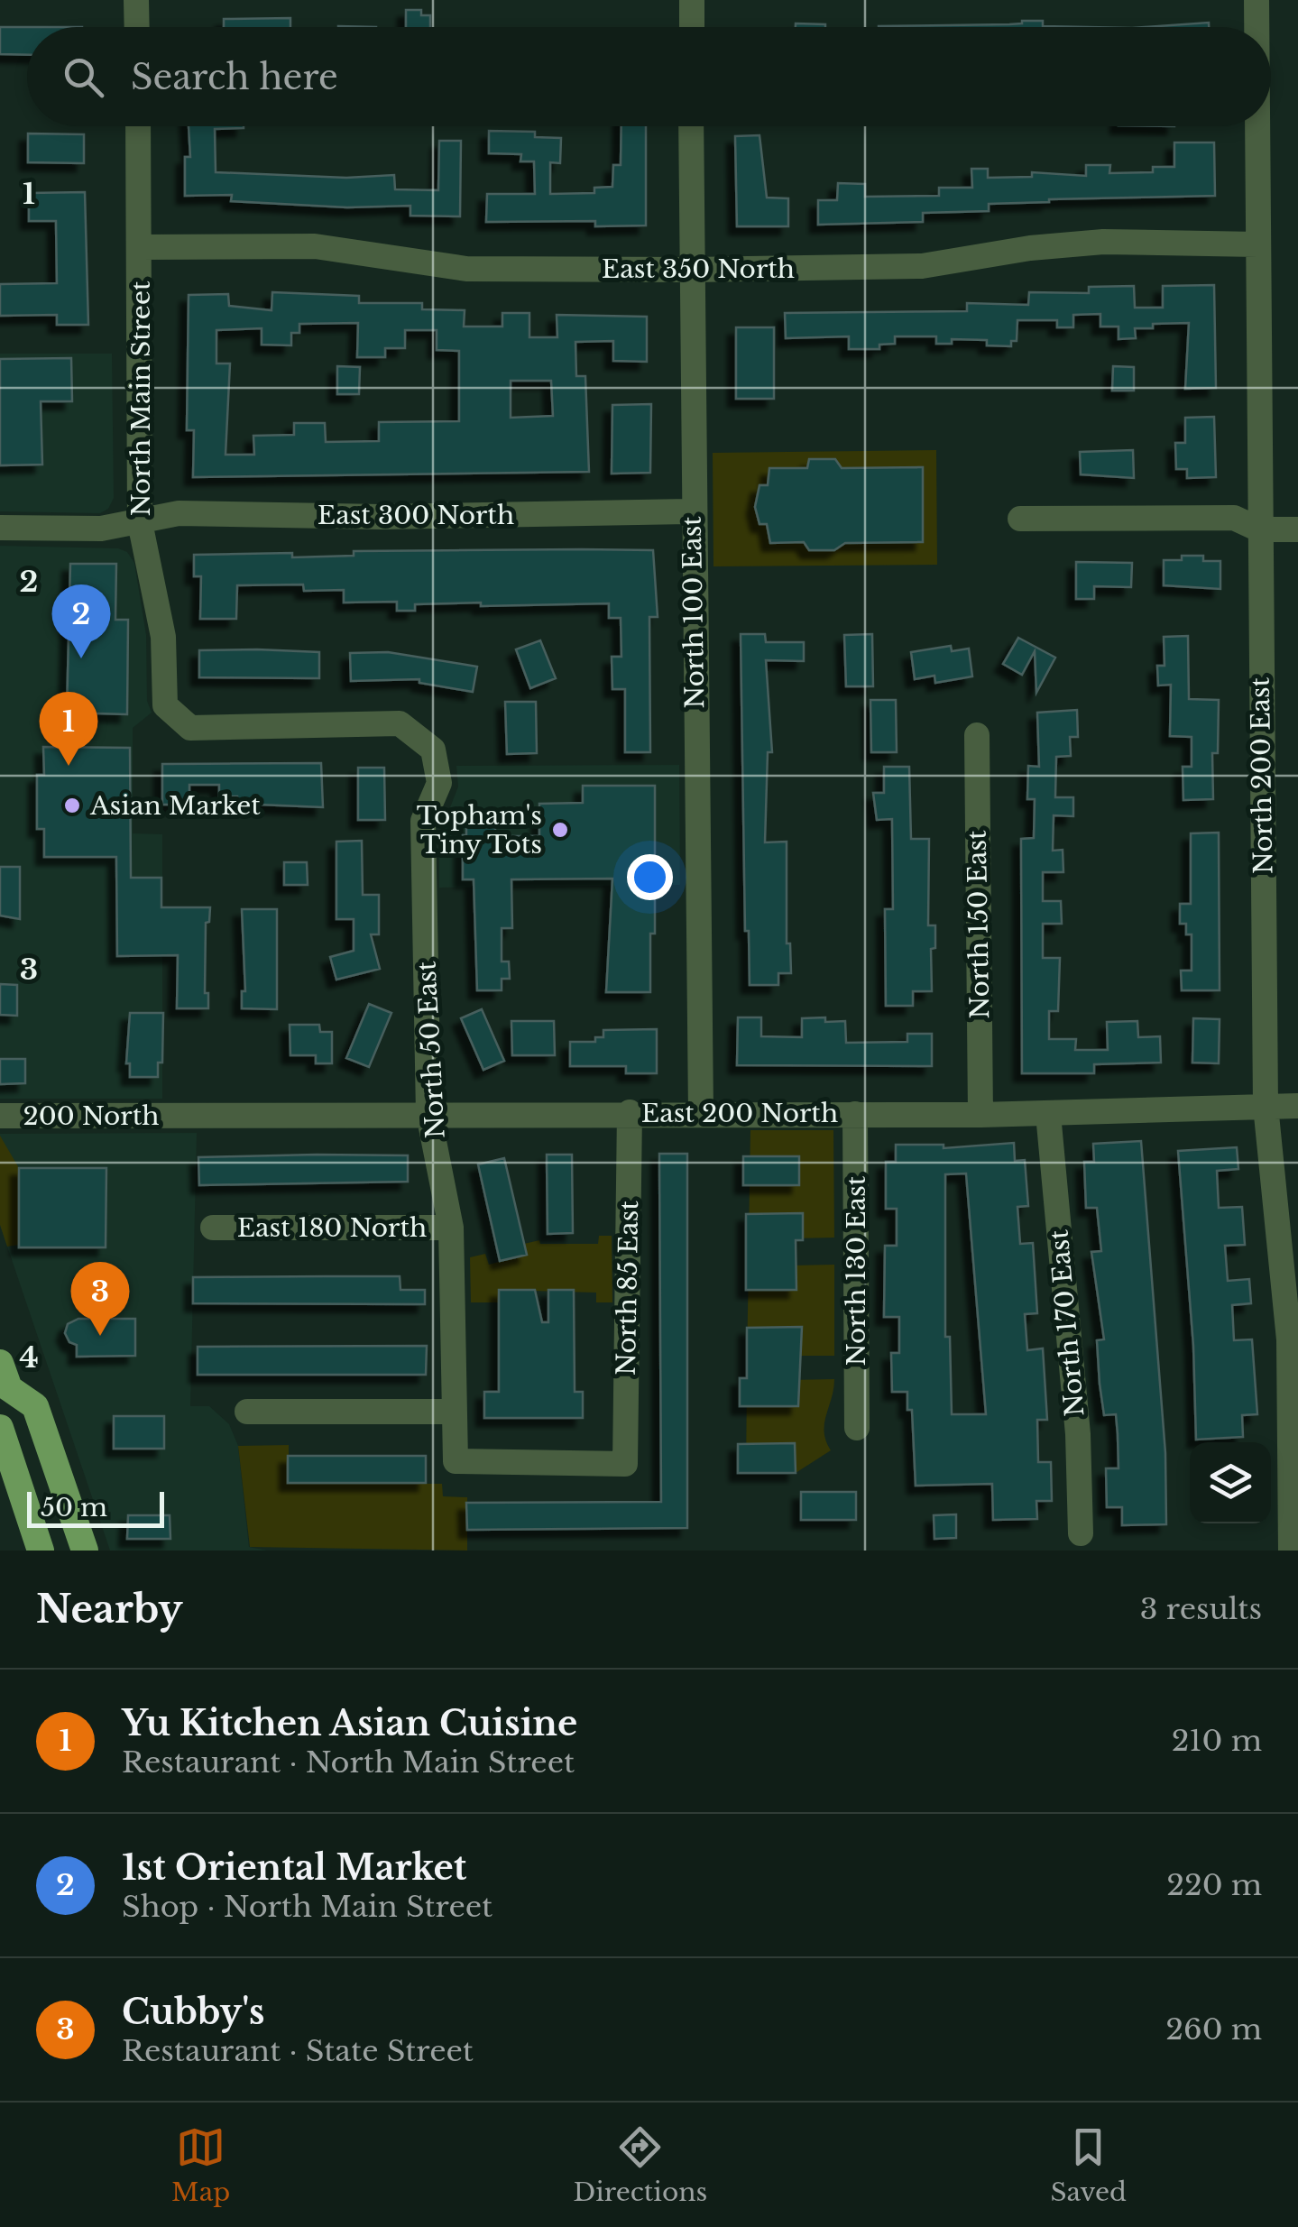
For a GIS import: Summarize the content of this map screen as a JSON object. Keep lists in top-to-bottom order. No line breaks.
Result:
{"streets":{"street":["East 350 North","North Main Street","East 300 North","North 100 East","North 200 East","North 150 East","North 50 East","East 200 North","200 North","East 180 North","North 130 East","North 85 East","North 170 East"]},"crossings":[["East 350 North","North Main Street"],["East 350 North","North 100 East"],["East 350 North","North 200 East"],["North Main Street","East 300 North"],["North Main Street","North 50 East"],["East 300 North","North 100 East"],["North 100 East","East 200 North"],["North 200 East","East 200 North"],["North 150 East","East 200 North"],["North 50 East","East 200 North"],["North 50 East","East 180 North"],["North 50 East","North 85 East"],["East 200 North","200 North"],["East 200 North","North 130 East"],["East 200 North","North 85 East"],["East 200 North","North 170 East"]],"places":["Asian Market","Topham's Tiny Tots"],"scale_bar":"50 m","page":{"search":"Search here","pins":["2","1","3"],"scale":"50 m","heading":["Nearby","3 results"],"list":[{"mark":"1","name":"Yu Kitchen Asian Cuisine","note":"Restaurant · North Main Street","value":"210 m"},{"mark":"2","name":"1st Oriental Market","note":"Shop · North Main Street","value":"220 m"},{"mark":"3","name":"Cubby's","note":"Restaurant · State Street","value":"260 m"}],"nav":["Map","Directions","Saved"]},"grid":{"rows":["1","2","3","4"]}}
